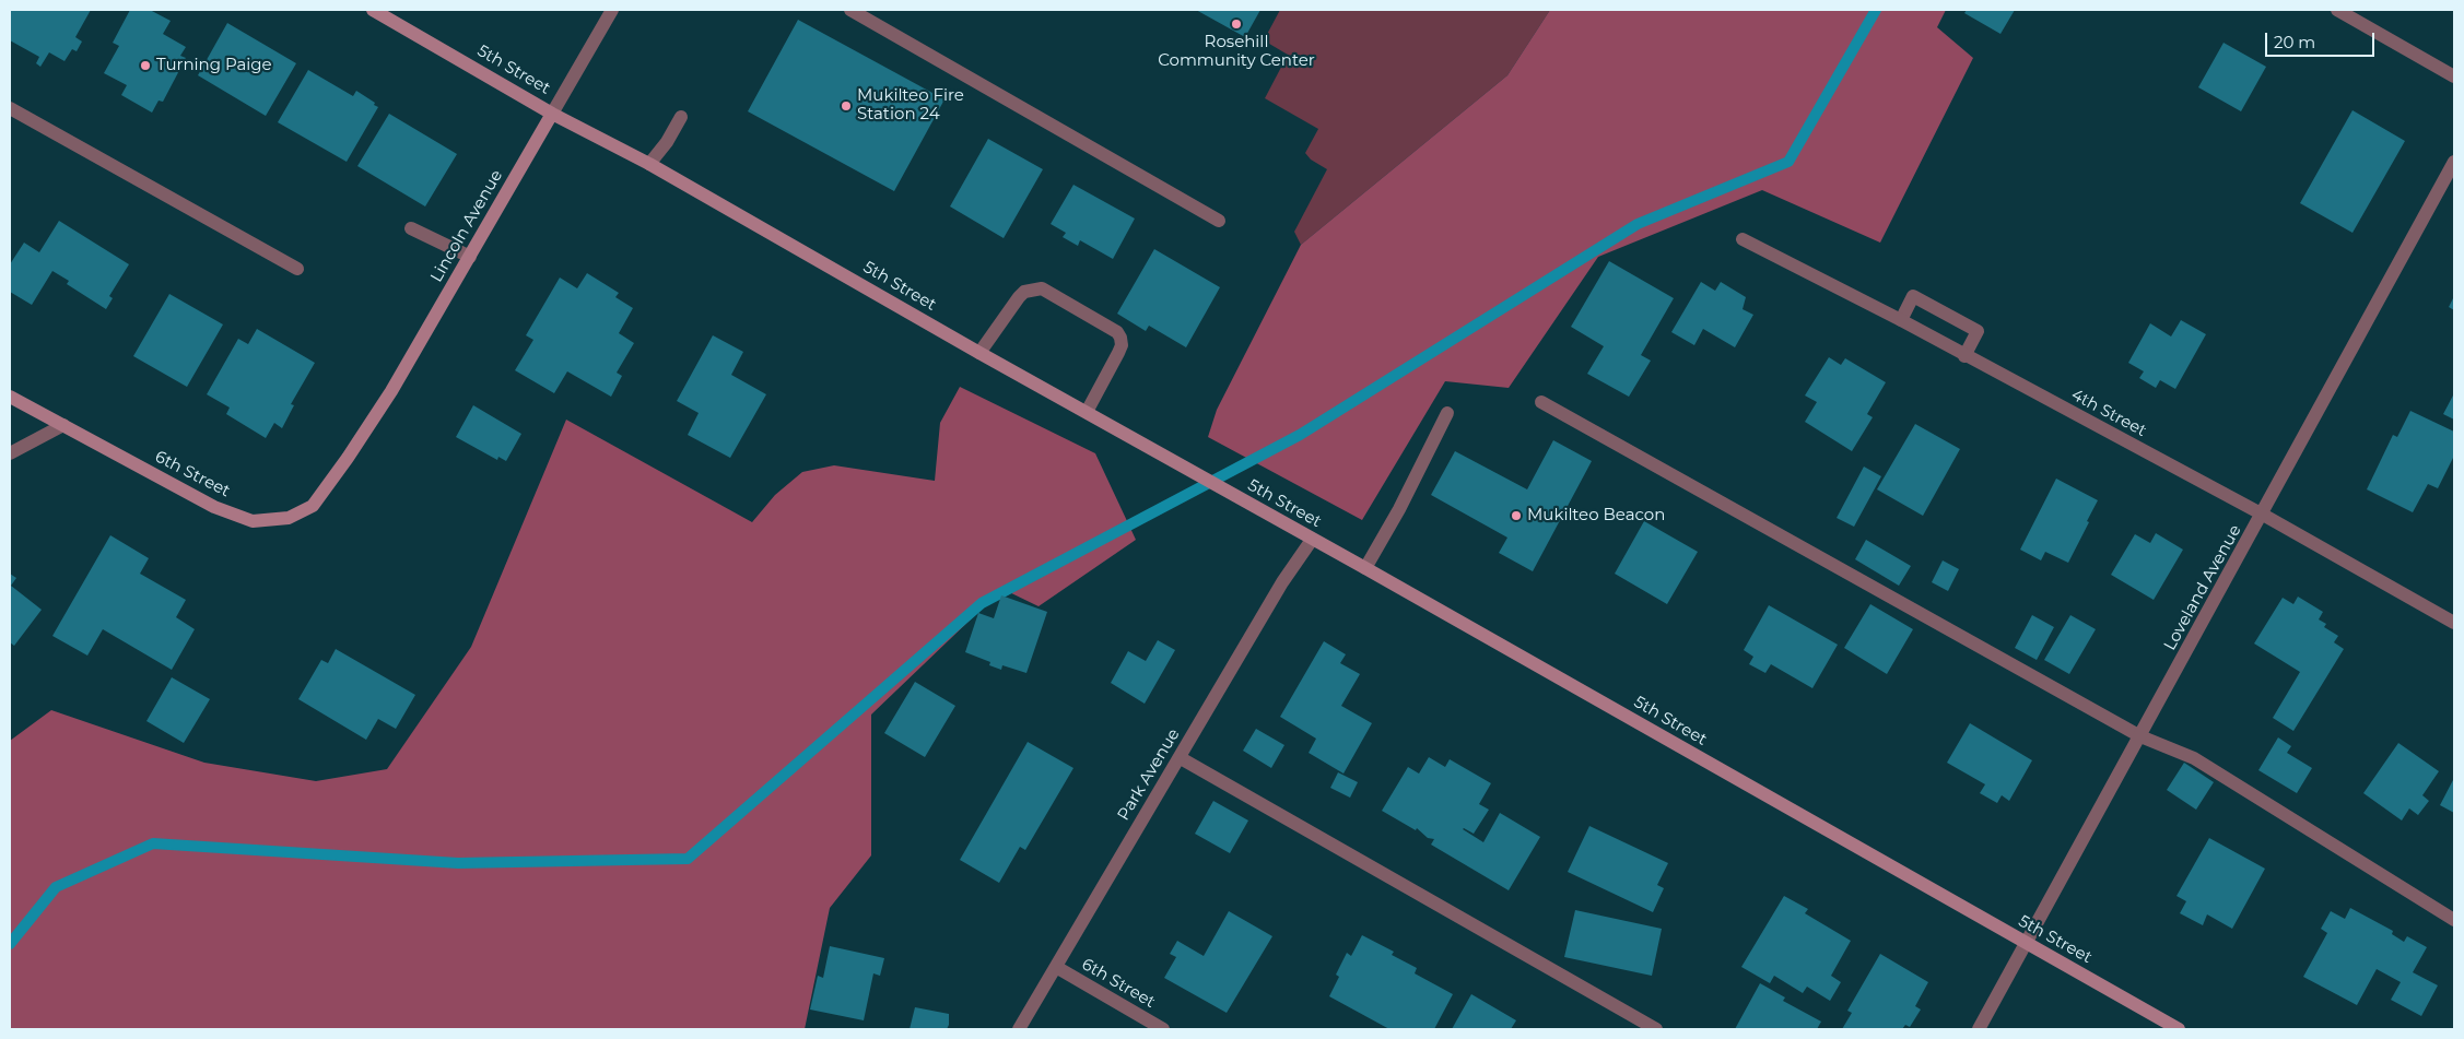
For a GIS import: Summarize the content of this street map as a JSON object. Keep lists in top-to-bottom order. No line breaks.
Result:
{"streets":{"main road":["5th Street","Lincoln Avenue","6th Street"],"street":["4th Street","Loveland Avenue","Park Avenue"]},"crossings":[["5th Street","Lincoln Avenue"],["5th Street","Loveland Avenue"],["5th Street","Park Avenue"],["Lincoln Avenue","6th Street"],["4th Street","Loveland Avenue"],["6th Street","Park Avenue"]],"places":["Rosehill Community Center","Turning Paige","Mukilteo Fire Station 24","Mukilteo Beacon"],"scale_bar":"20 m"}
